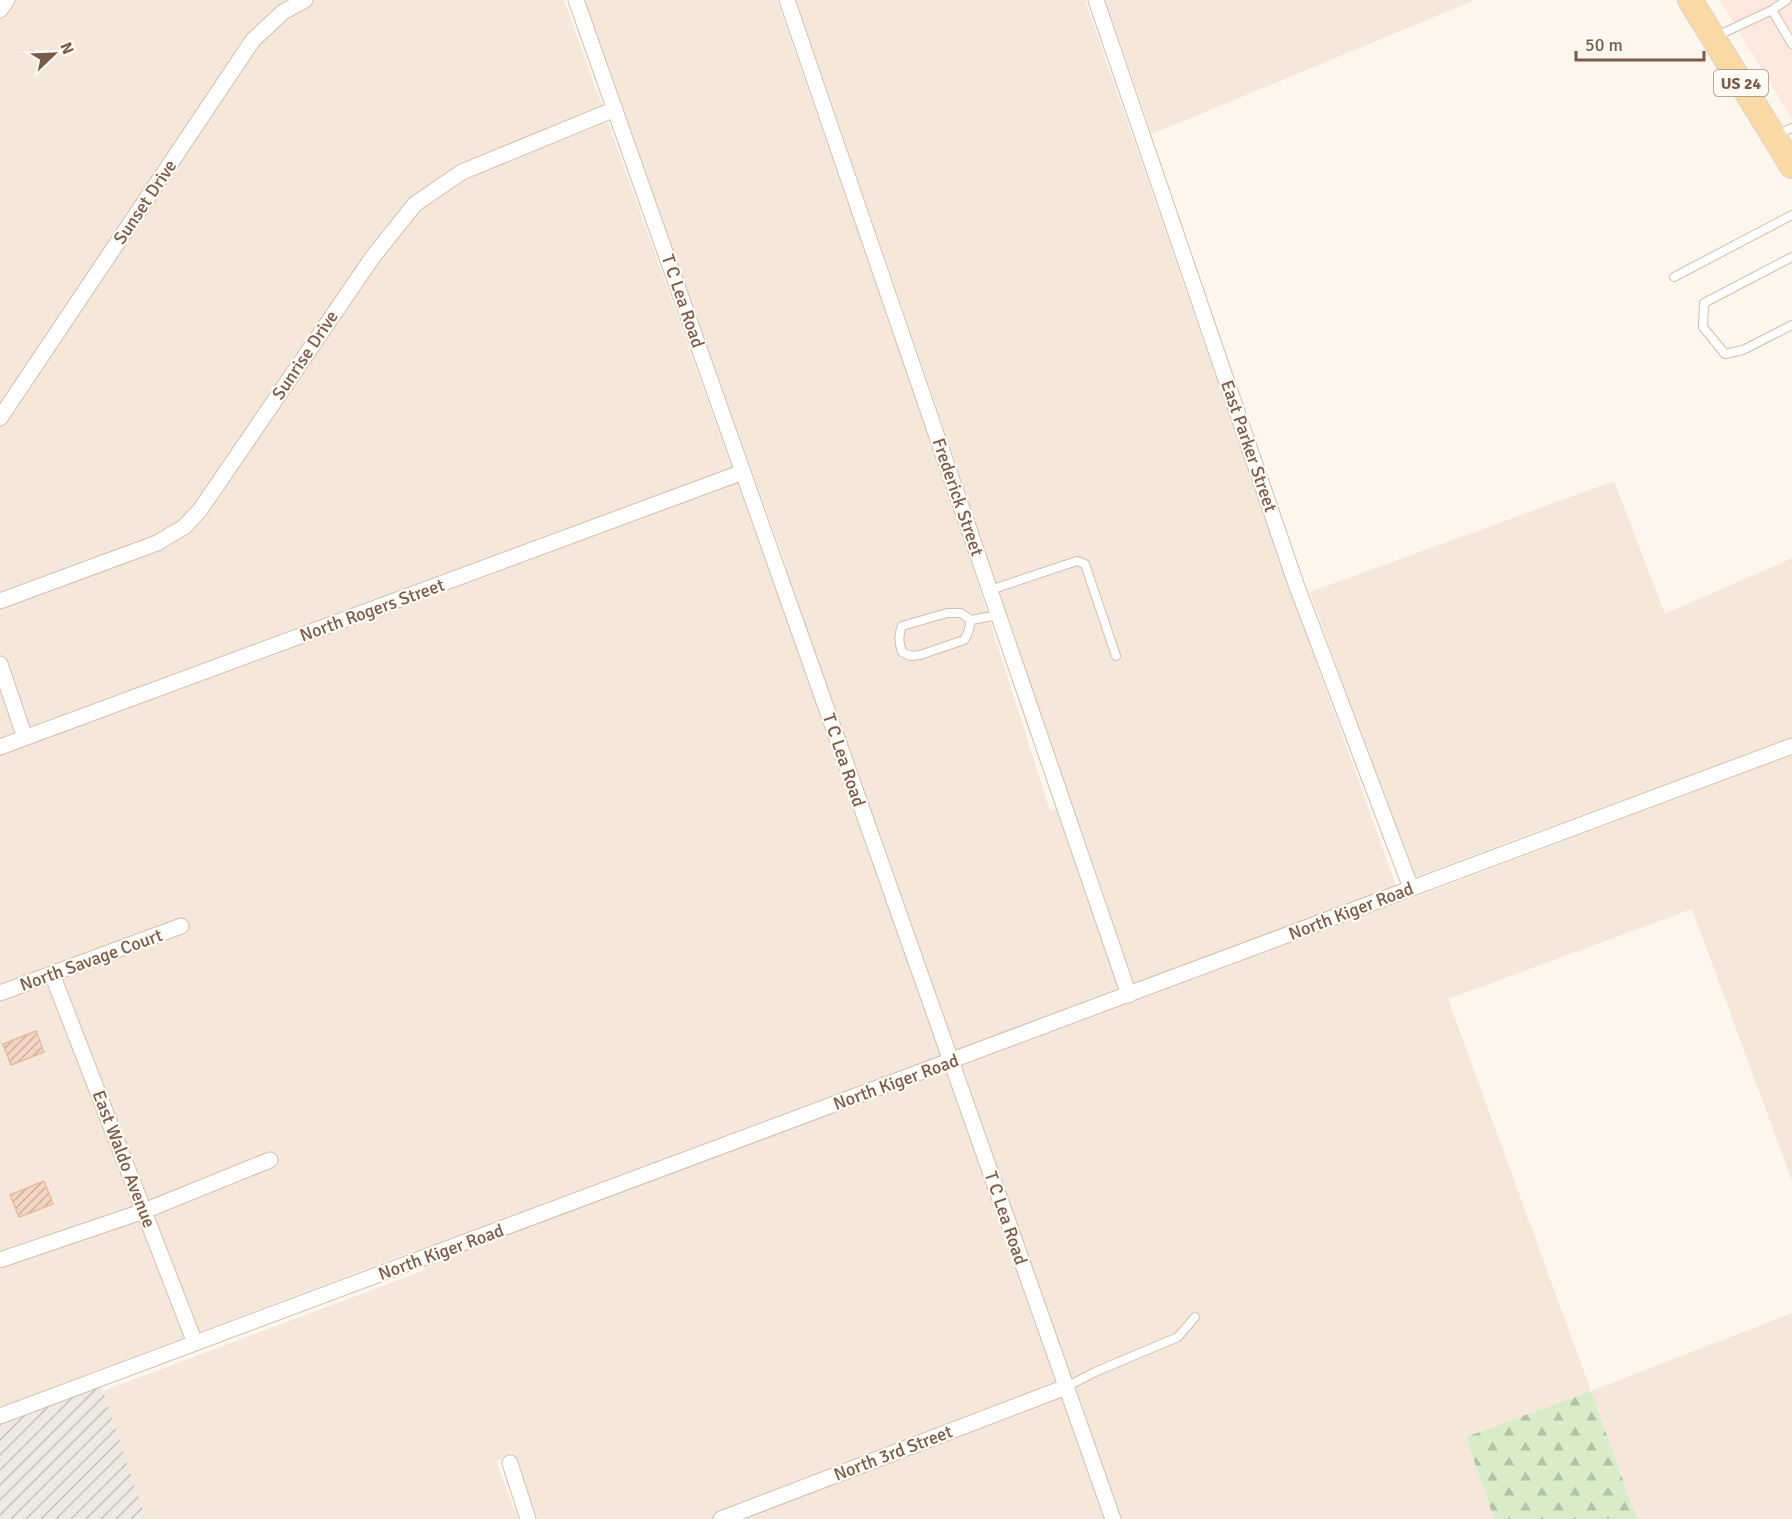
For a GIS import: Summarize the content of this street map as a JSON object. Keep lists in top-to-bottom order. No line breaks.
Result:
{"streets":{"main road":["US 24"],"street":["Sunset Drive","T C Lea Road","Sunrise Drive","East Parker Street","Frederick Street","North Rogers Street","North Kiger Road","North Savage Court","East Waldo Avenue","North 3rd Street"]},"crossings":[["T C Lea Road","Sunrise Drive"],["T C Lea Road","North Rogers Street"],["T C Lea Road","North Kiger Road"],["T C Lea Road","North 3rd Street"],["East Parker Street","North Kiger Road"],["Frederick Street","North Kiger Road"],["North Kiger Road","East Waldo Avenue"],["North Savage Court","East Waldo Avenue"]],"scale_bar":"50 m","north":"top right"}
